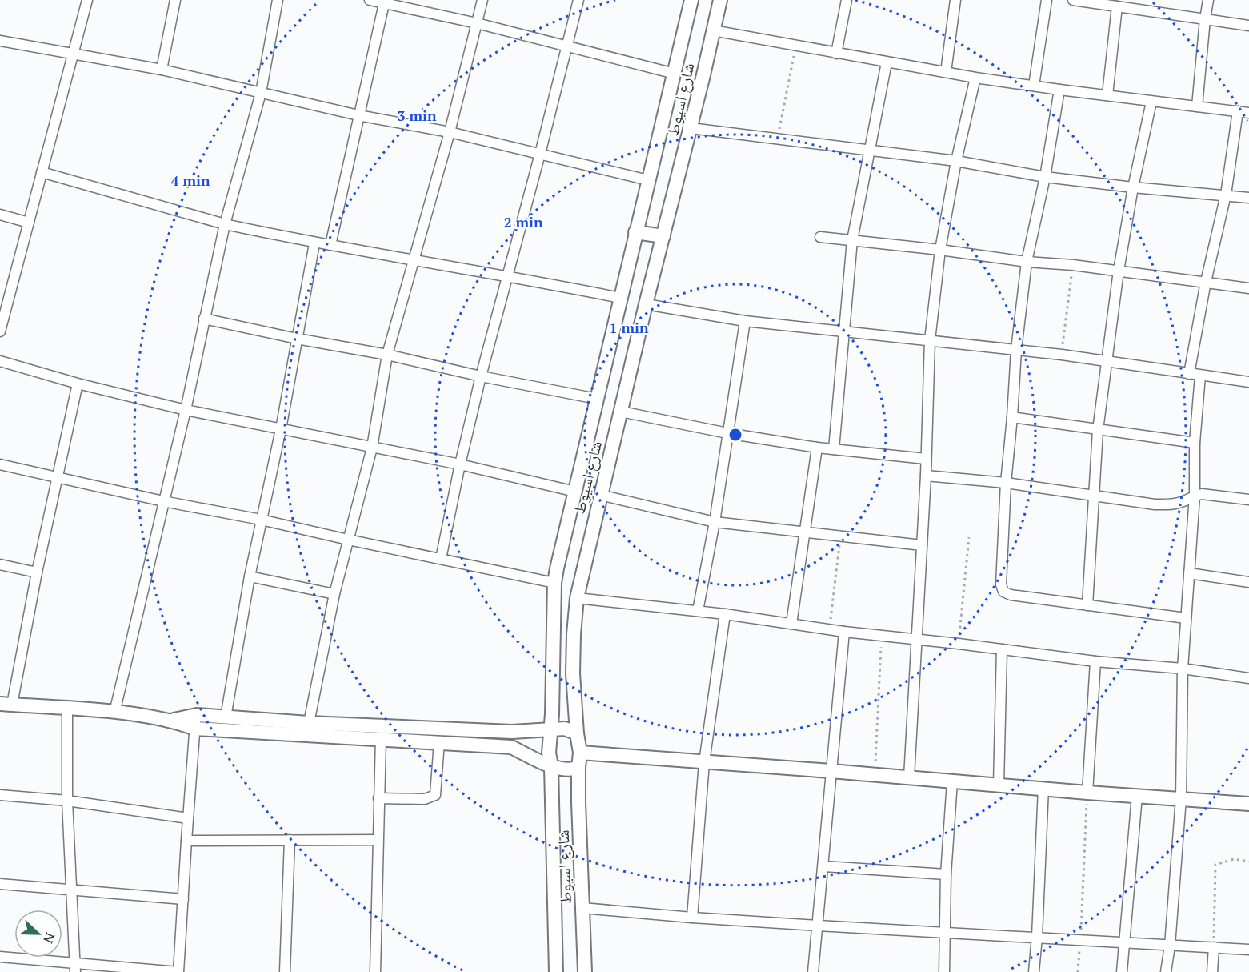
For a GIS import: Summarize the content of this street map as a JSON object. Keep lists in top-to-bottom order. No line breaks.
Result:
{"streets":{"street":["شارع اسيوط"]},"north":"right","rings":["3 min","4 min","2 min","1 min"]}
